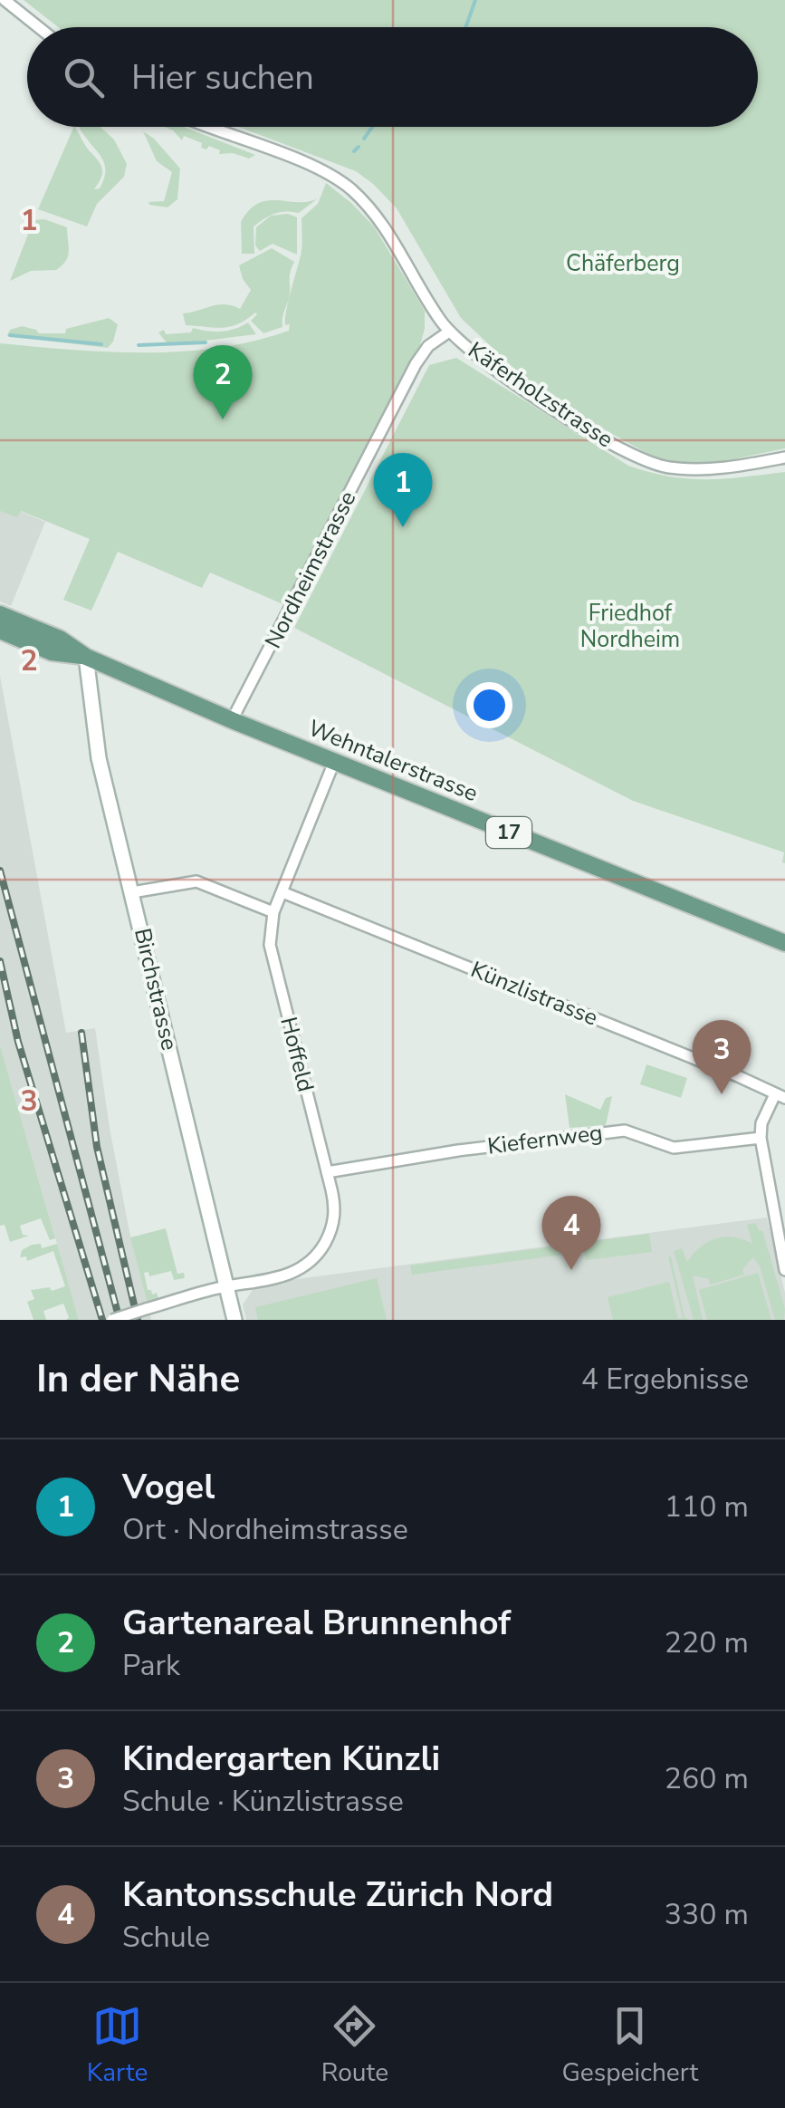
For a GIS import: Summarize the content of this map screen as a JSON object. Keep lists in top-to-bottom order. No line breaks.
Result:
{"streets":{"main road":["Wehntalerstrasse","17","Birchstrasse"],"street":["Käferholzstrasse","Nordheimstrasse","Künzlistrasse","Hoffeld","Kiefernweg"]},"crossings":[["Käferholzstrasse","Nordheimstrasse"],["Nordheimstrasse","Wehntalerstrasse"],["Wehntalerstrasse","Birchstrasse"],["Wehntalerstrasse","Hoffeld"],["Birchstrasse","Hoffeld"],["Künzlistrasse","Hoffeld"],["Hoffeld","Kiefernweg"]],"parks":["Chäferberg","Friedhof Nordheim"],"page":{"search":"Hier suchen","pins":["2","1","3","4"],"heading":["In der Nähe","4 Ergebnisse"],"list":[{"mark":"1","name":"Vogel","note":"Ort · Nordheimstrasse","value":"110 m"},{"mark":"2","name":"Gartenareal Brunnenhof","note":"Park","value":"220 m"},{"mark":"3","name":"Kindergarten Künzli","note":"Schule · Künzlistrasse","value":"260 m"},{"mark":"4","name":"Kantonsschule Zürich Nord","note":"Schule","value":"330 m"}],"nav":["Karte","Route","Gespeichert"]},"grid":{"rows":["1","2","3"]}}
